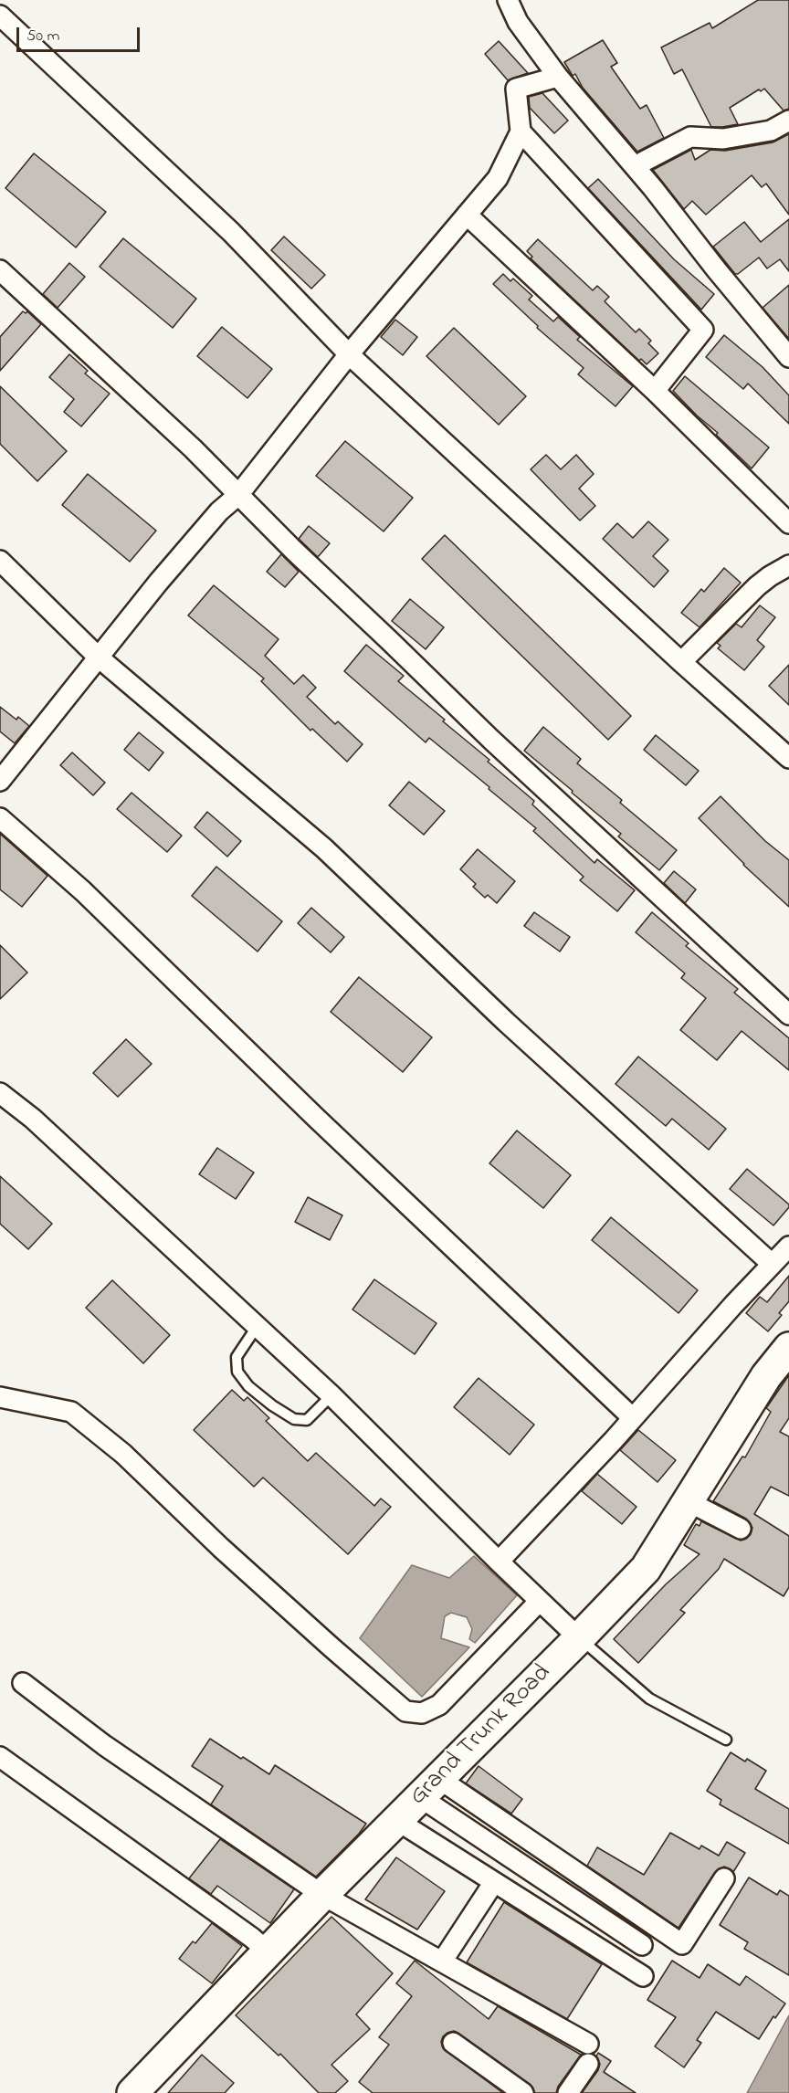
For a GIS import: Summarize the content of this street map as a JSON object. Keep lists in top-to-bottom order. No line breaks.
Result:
{"streets":{"main road":["Grand Trunk Road"]},"scale_bar":"50 m"}
